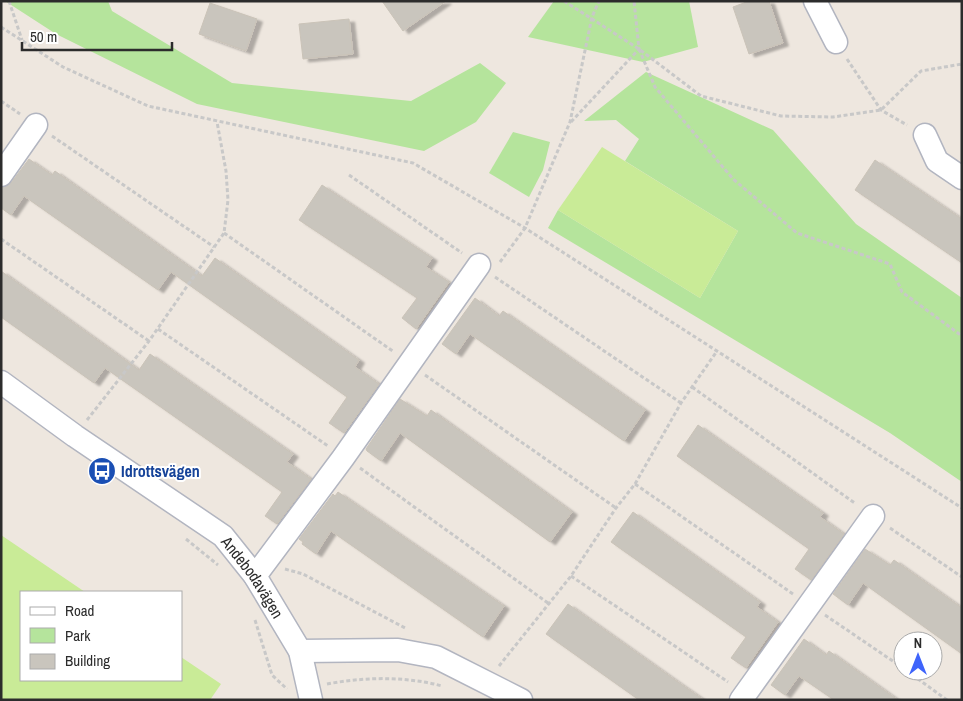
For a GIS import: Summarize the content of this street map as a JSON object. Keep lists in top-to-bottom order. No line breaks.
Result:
{"streets":{"street":["Andebodavägen"]},"places":{"bus stop":["Idrottsvägen"]},"legend":["Road","Park","Building"],"scale_bar":"50 m","north":"top"}
